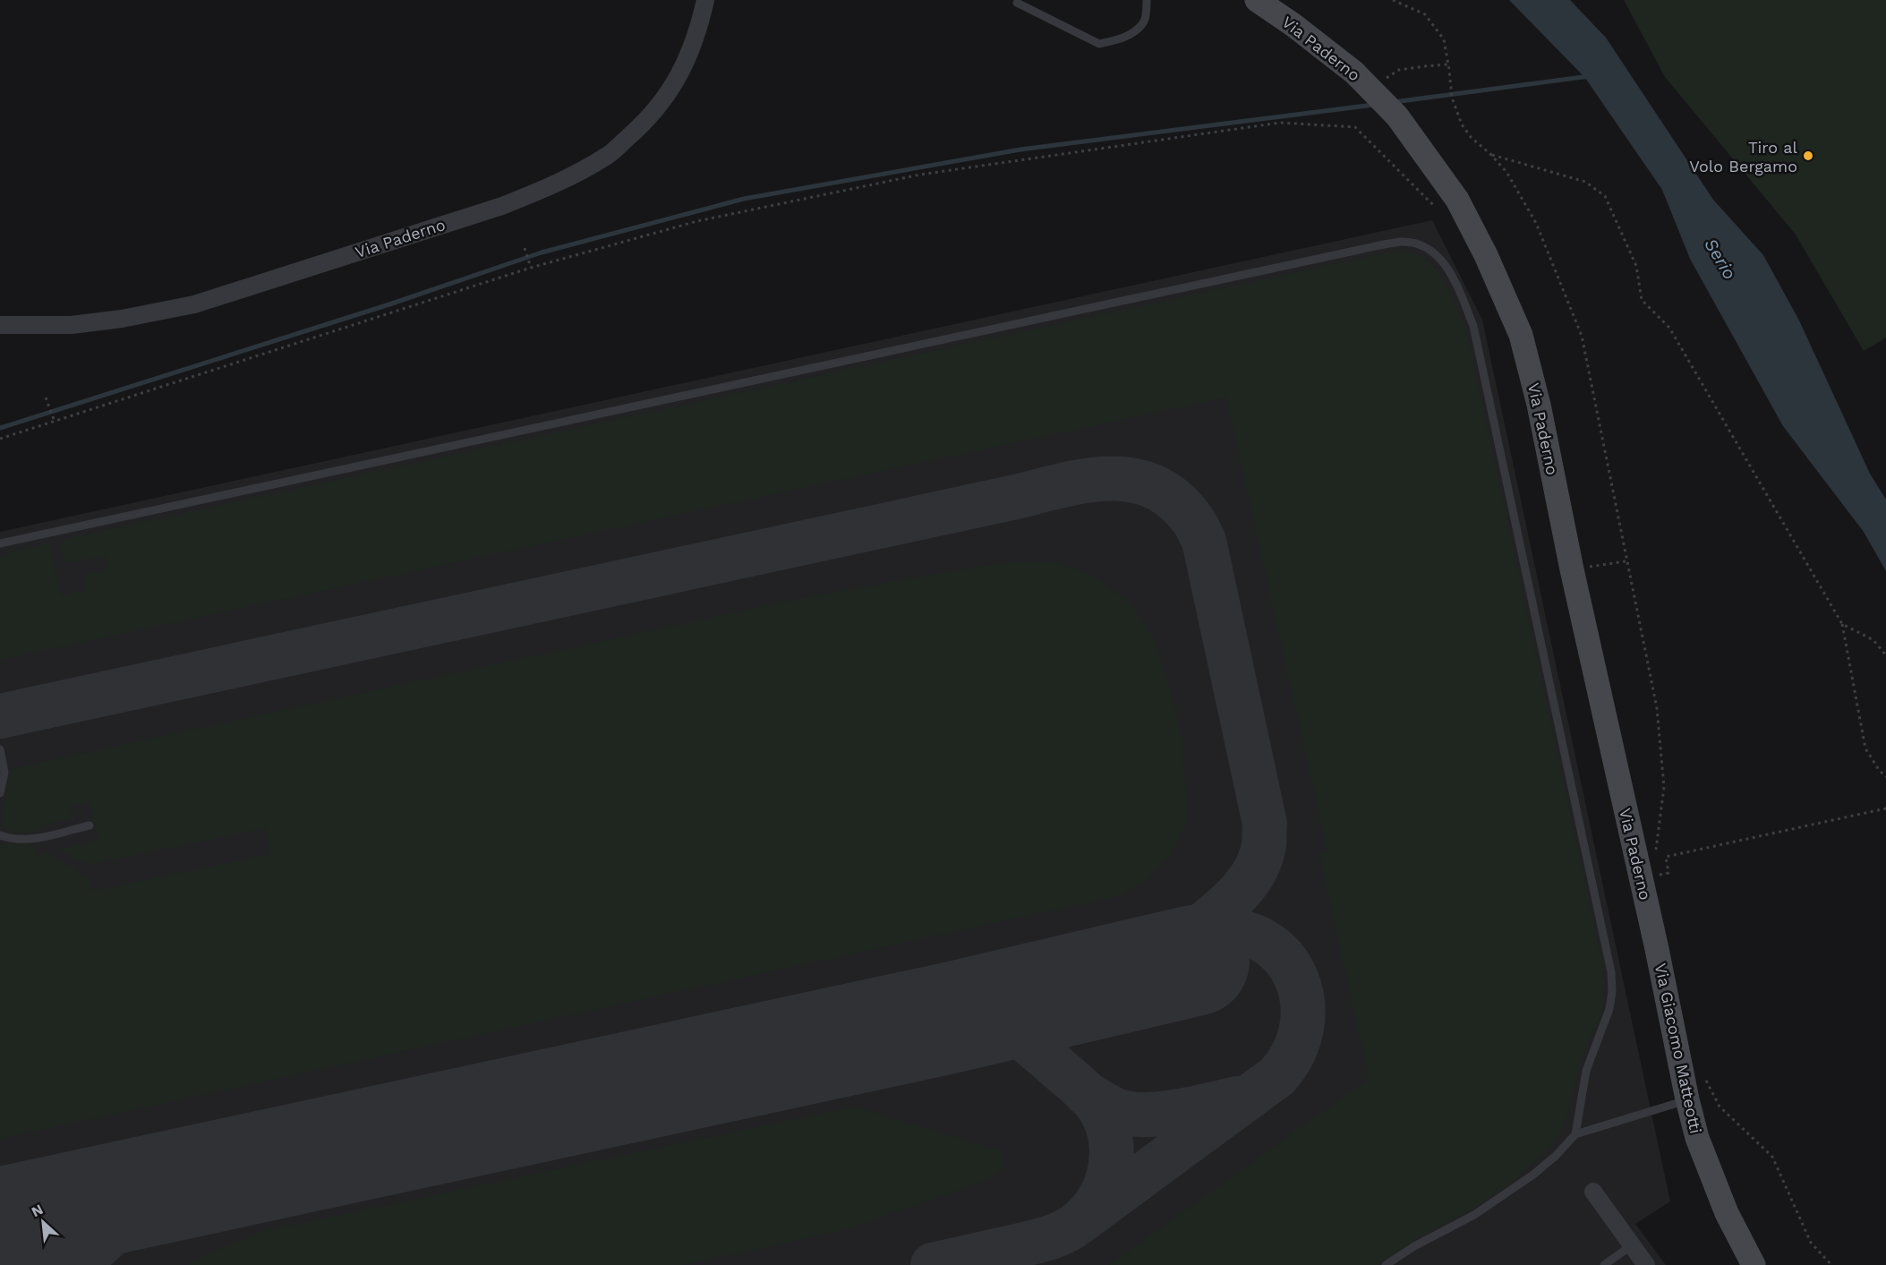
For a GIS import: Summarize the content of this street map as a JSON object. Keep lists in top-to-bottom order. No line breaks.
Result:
{"streets":{"street":["Via Paderno","Via Giacomo Matteotti"]},"crossings":[["Via Paderno","Via Giacomo Matteotti"]],"water":["Serio"],"places":["Tiro al Volo Bergamo"],"north":"top left"}
